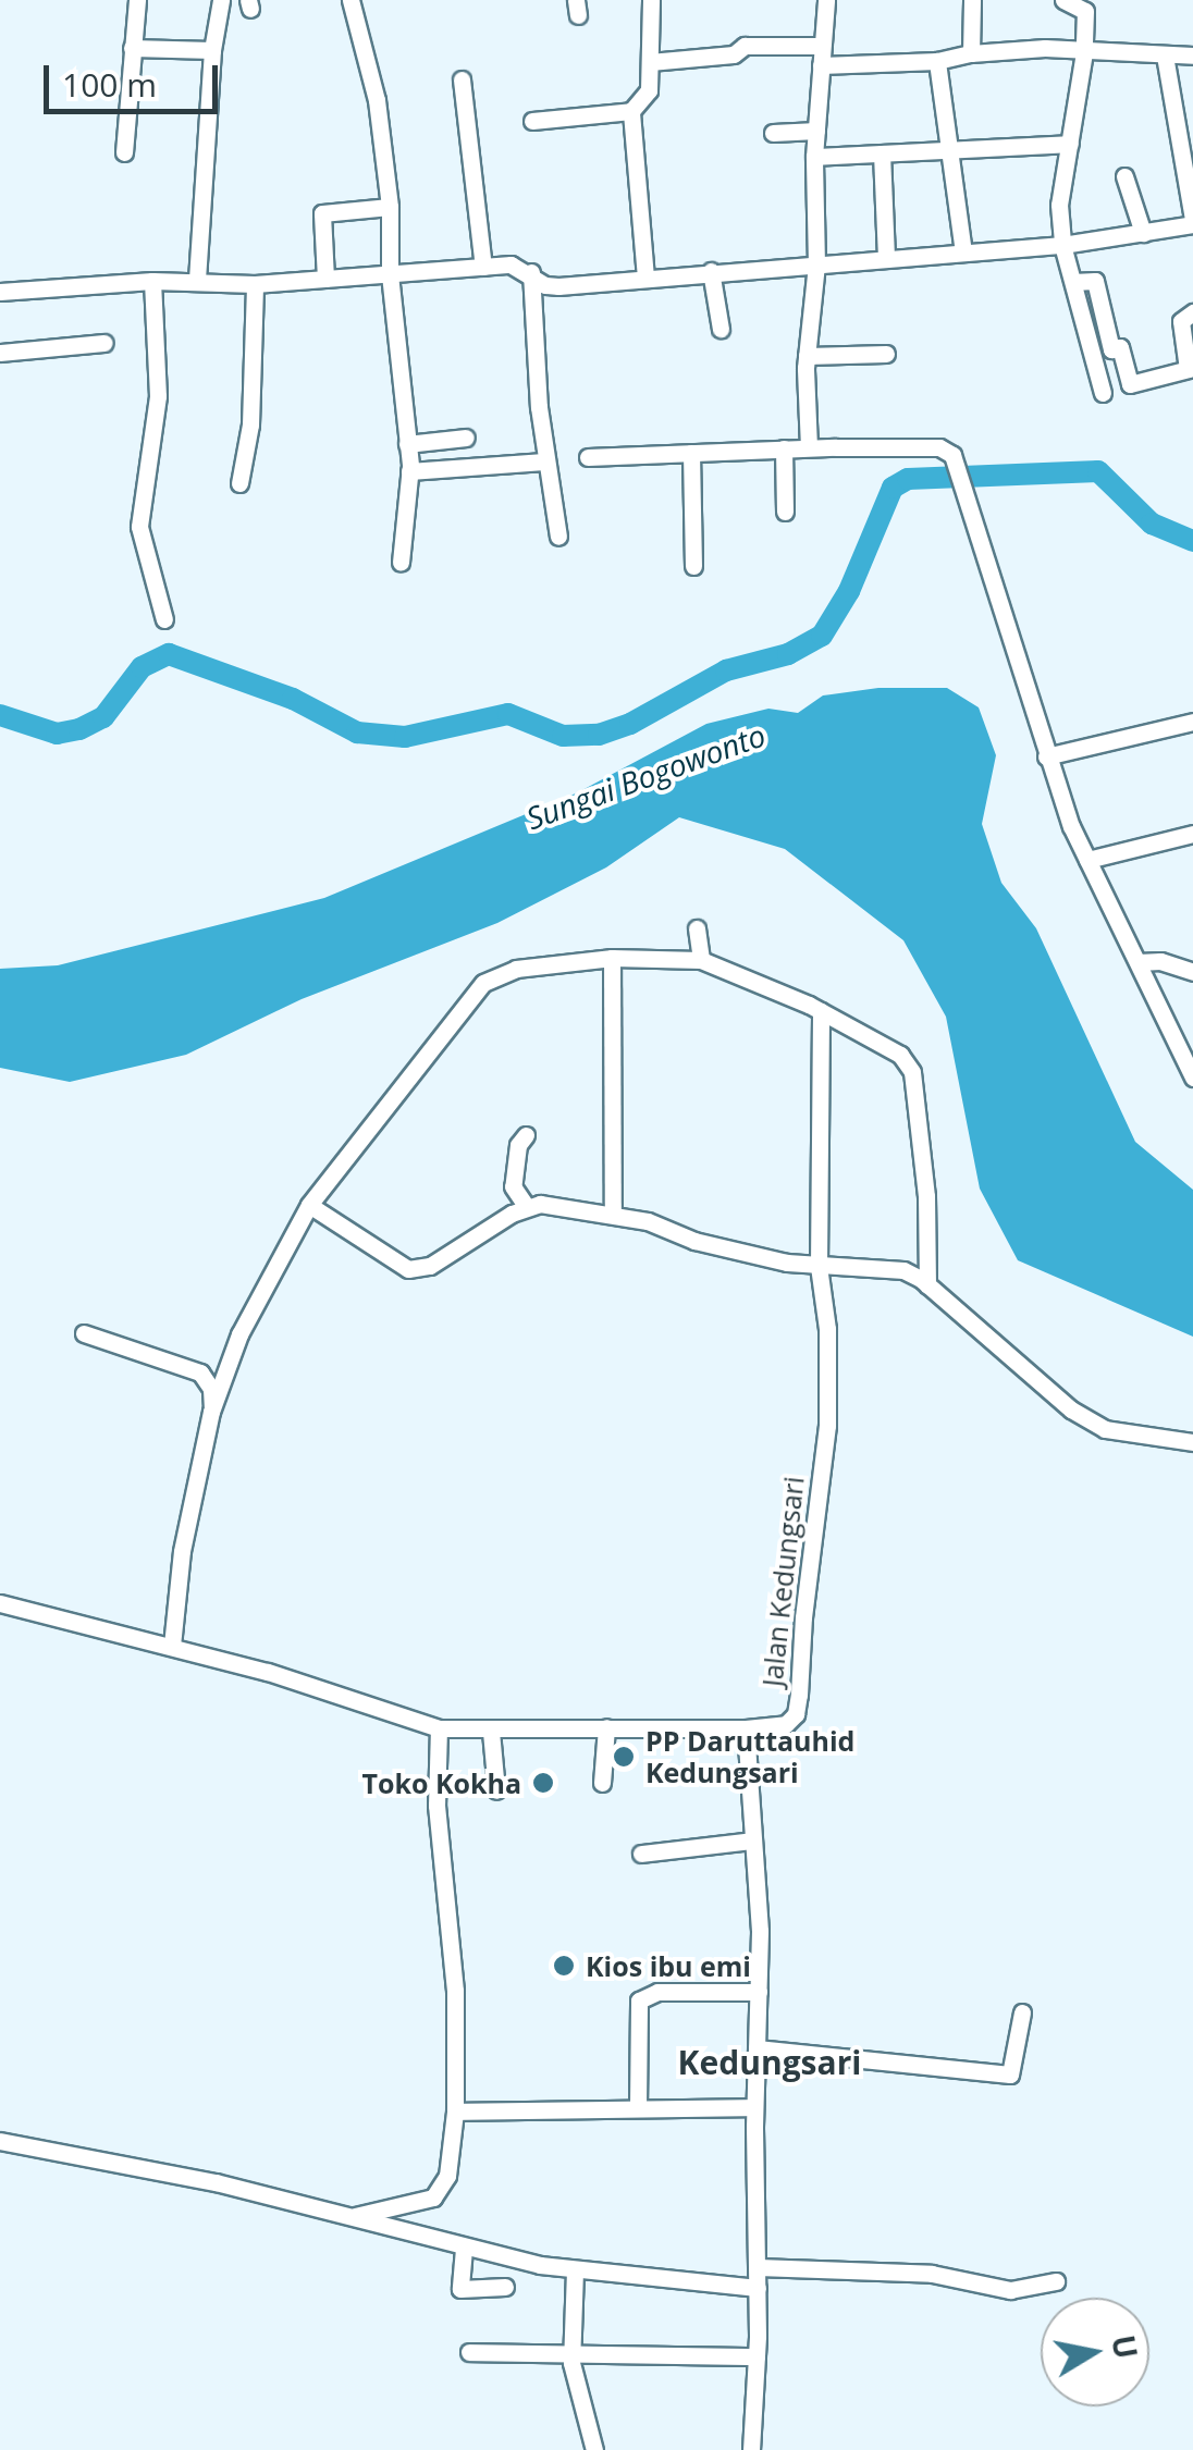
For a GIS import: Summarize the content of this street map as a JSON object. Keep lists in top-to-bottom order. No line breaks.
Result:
{"streets":{"street":["Jalan Kedungsari"]},"districts":["Kedungsari"],"water":["Sungai Bogowonto"],"places":["PP Daruttauhid Kedungsari","Toko Kokha","Kios ibu emi"],"scale_bar":"100 m","north":"right"}
